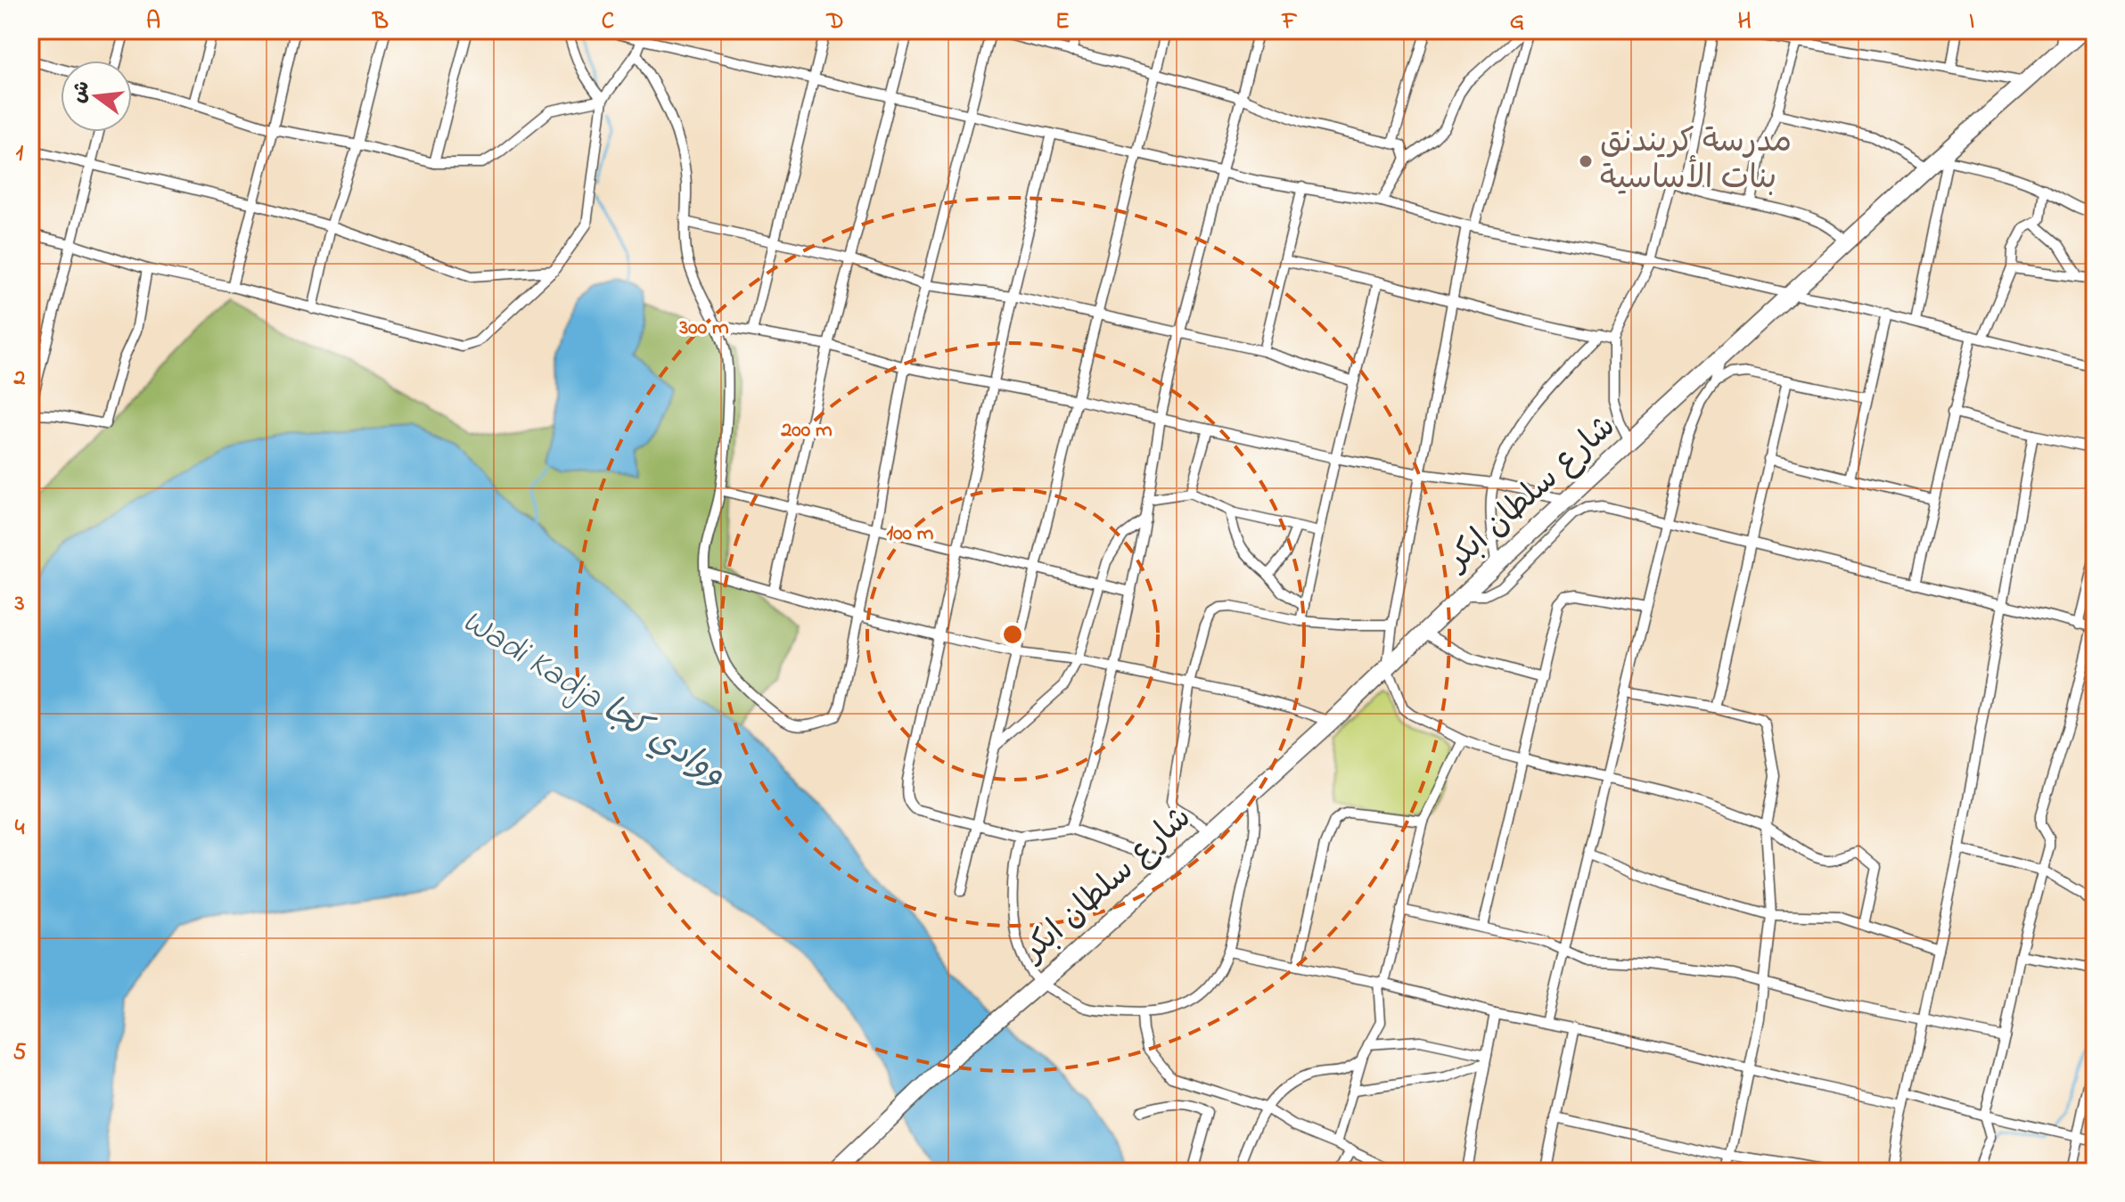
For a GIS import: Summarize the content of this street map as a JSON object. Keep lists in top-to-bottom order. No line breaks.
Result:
{"streets":{"highway":["شارع سلطان ابكر"]},"water":["Wadi Kadja ووادي كجا"],"places":["مدرسة كريندنق بنات الأساسية"],"north":"left","grid":{"columns":["A","B","C","D","E","F","G","H","I"],"rows":["1","2","3","4","5"]},"rings":["300 m","200 m","100 m"]}
